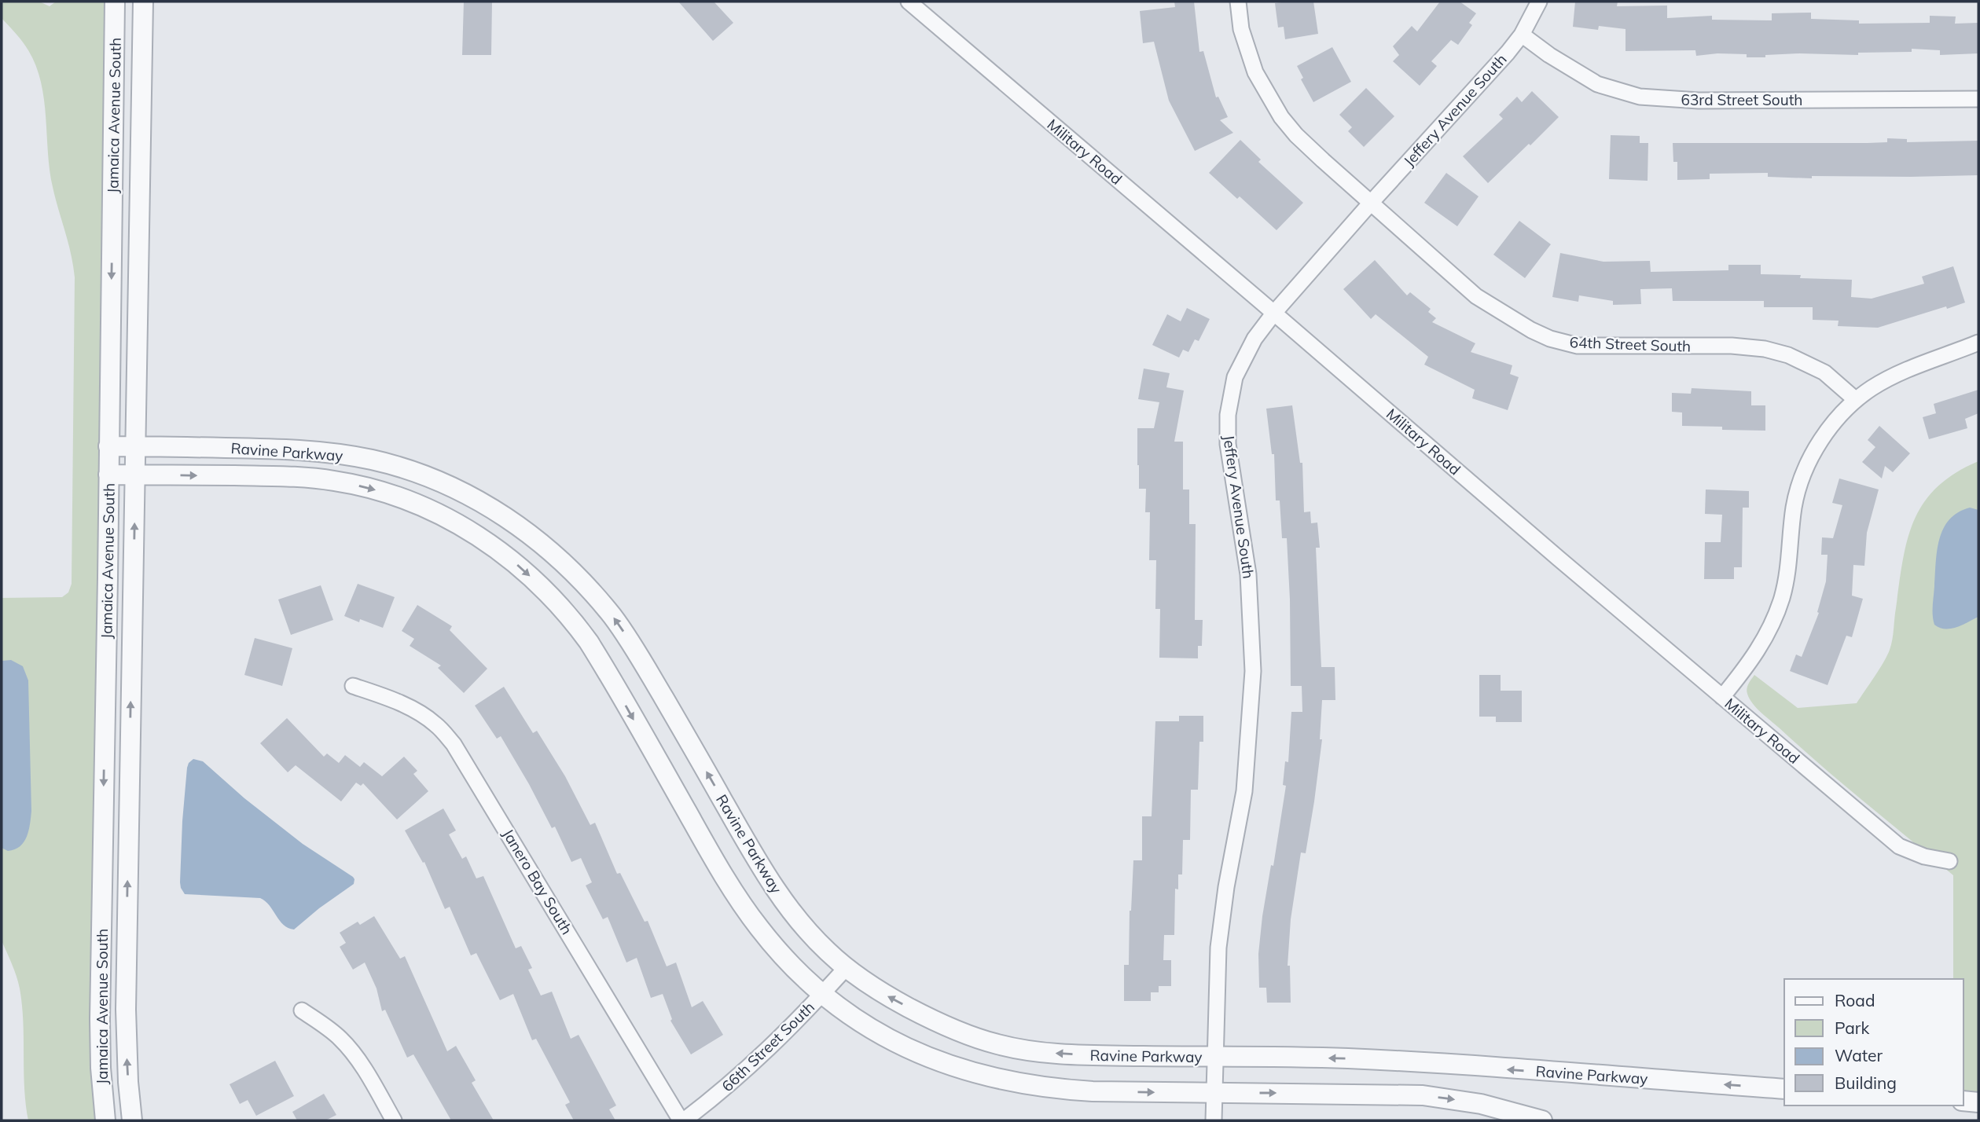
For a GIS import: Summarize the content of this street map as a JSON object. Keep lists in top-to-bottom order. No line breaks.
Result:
{"streets":{"street":["63rd Street South","Jeffery Avenue South","Jamaica Avenue South","Military Road","64th Street South","Ravine Parkway","Janero Bay South","66th Street South"]},"crossings":[["63rd Street South","Jeffery Avenue South"],["Jeffery Avenue South","Military Road"],["Jeffery Avenue South","64th Street South"],["Jeffery Avenue South","Ravine Parkway"],["Jamaica Avenue South","Ravine Parkway"],["Ravine Parkway","66th Street South"],["Janero Bay South","66th Street South"]],"legend":["Road","Park","Water","Building"]}
